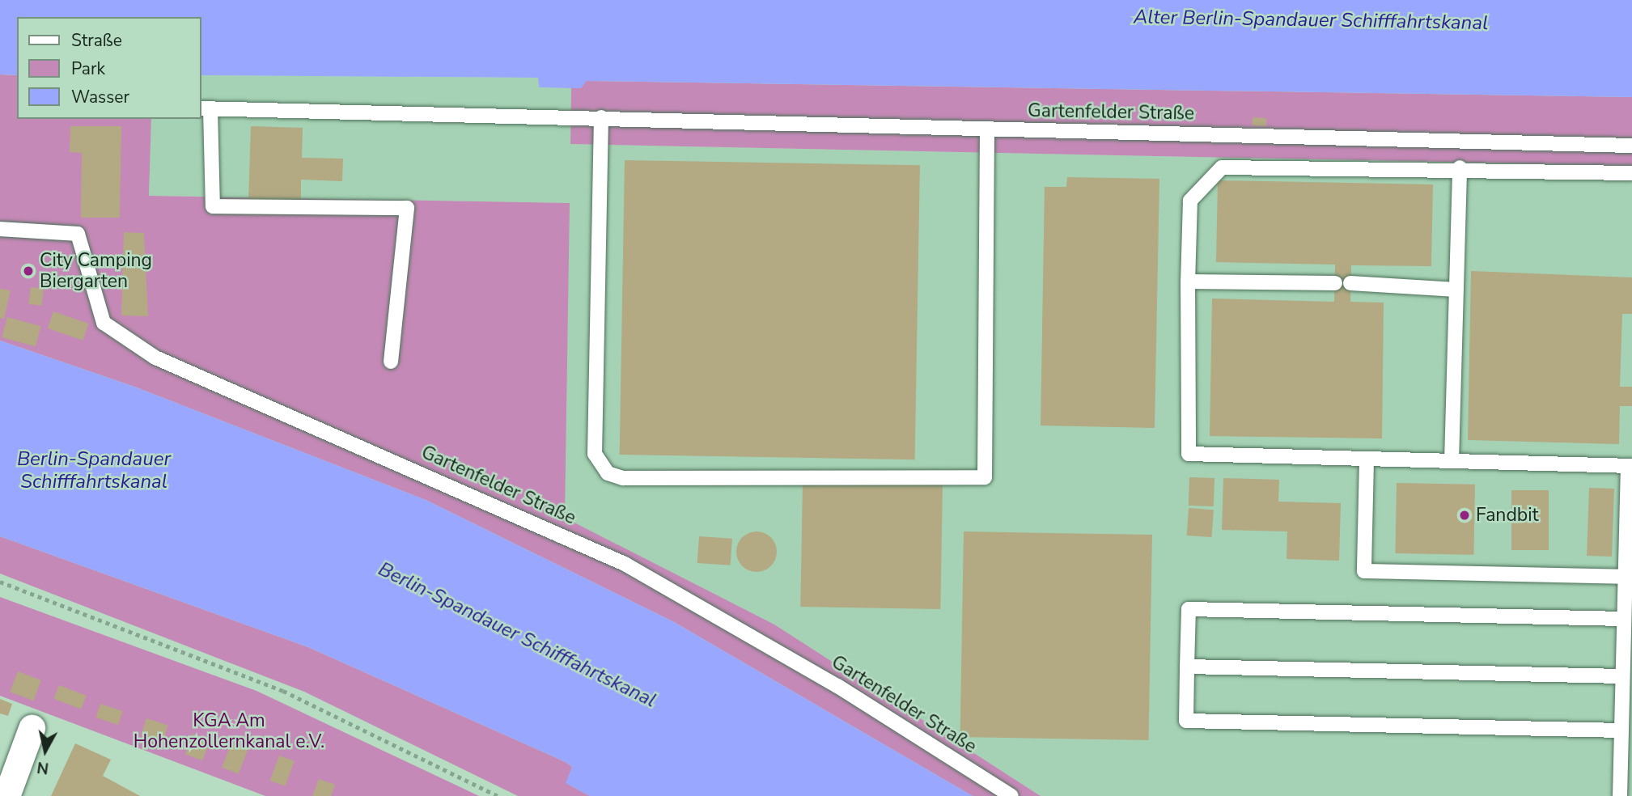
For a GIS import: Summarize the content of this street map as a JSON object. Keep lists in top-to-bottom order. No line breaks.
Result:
{"streets":{"lane":["Gartenfelder Straße"]},"water":["Alter Berlin-Spandauer Schifffahrtskanal","Berlin-Spandauer Schifffahrtskanal"],"parks":["KGA Am Hohenzollernkanal e.V."],"places":["City Camping Biergarten","Fandbit"],"legend":["Straße","Park","Wasser"],"north":"bottom"}
